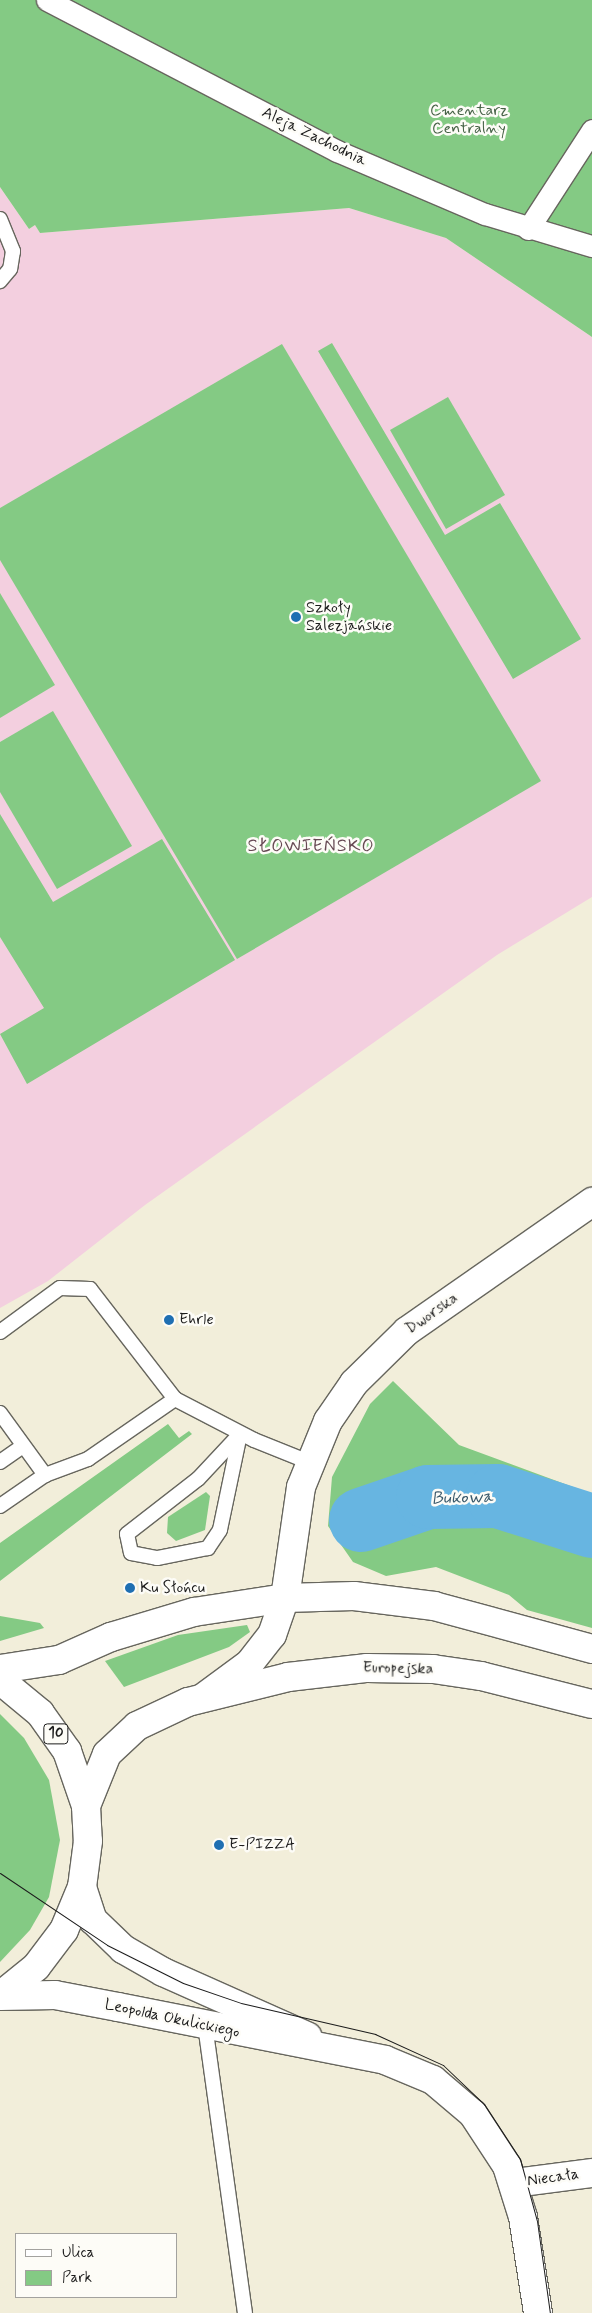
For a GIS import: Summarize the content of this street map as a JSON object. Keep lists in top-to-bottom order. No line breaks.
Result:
{"streets":{"street":["Aleja Zachodnia","Dworska","Europejska","10","Leopolda Okulickiego","Niecała"]},"crossings":[["Dworska","Europejska"],["Europejska","10"],["10","Leopolda Okulickiego"],["Leopolda Okulickiego","Niecała"]],"districts":["SŁOWIEŃSKO"],"water":["Bukowa"],"parks":["Cmentarz Centralny"],"places":["Szkoły Salezjańskie","Ehrle","Ku Słońcu","E-PIZZA"],"legend":["Ulica","Park"]}
